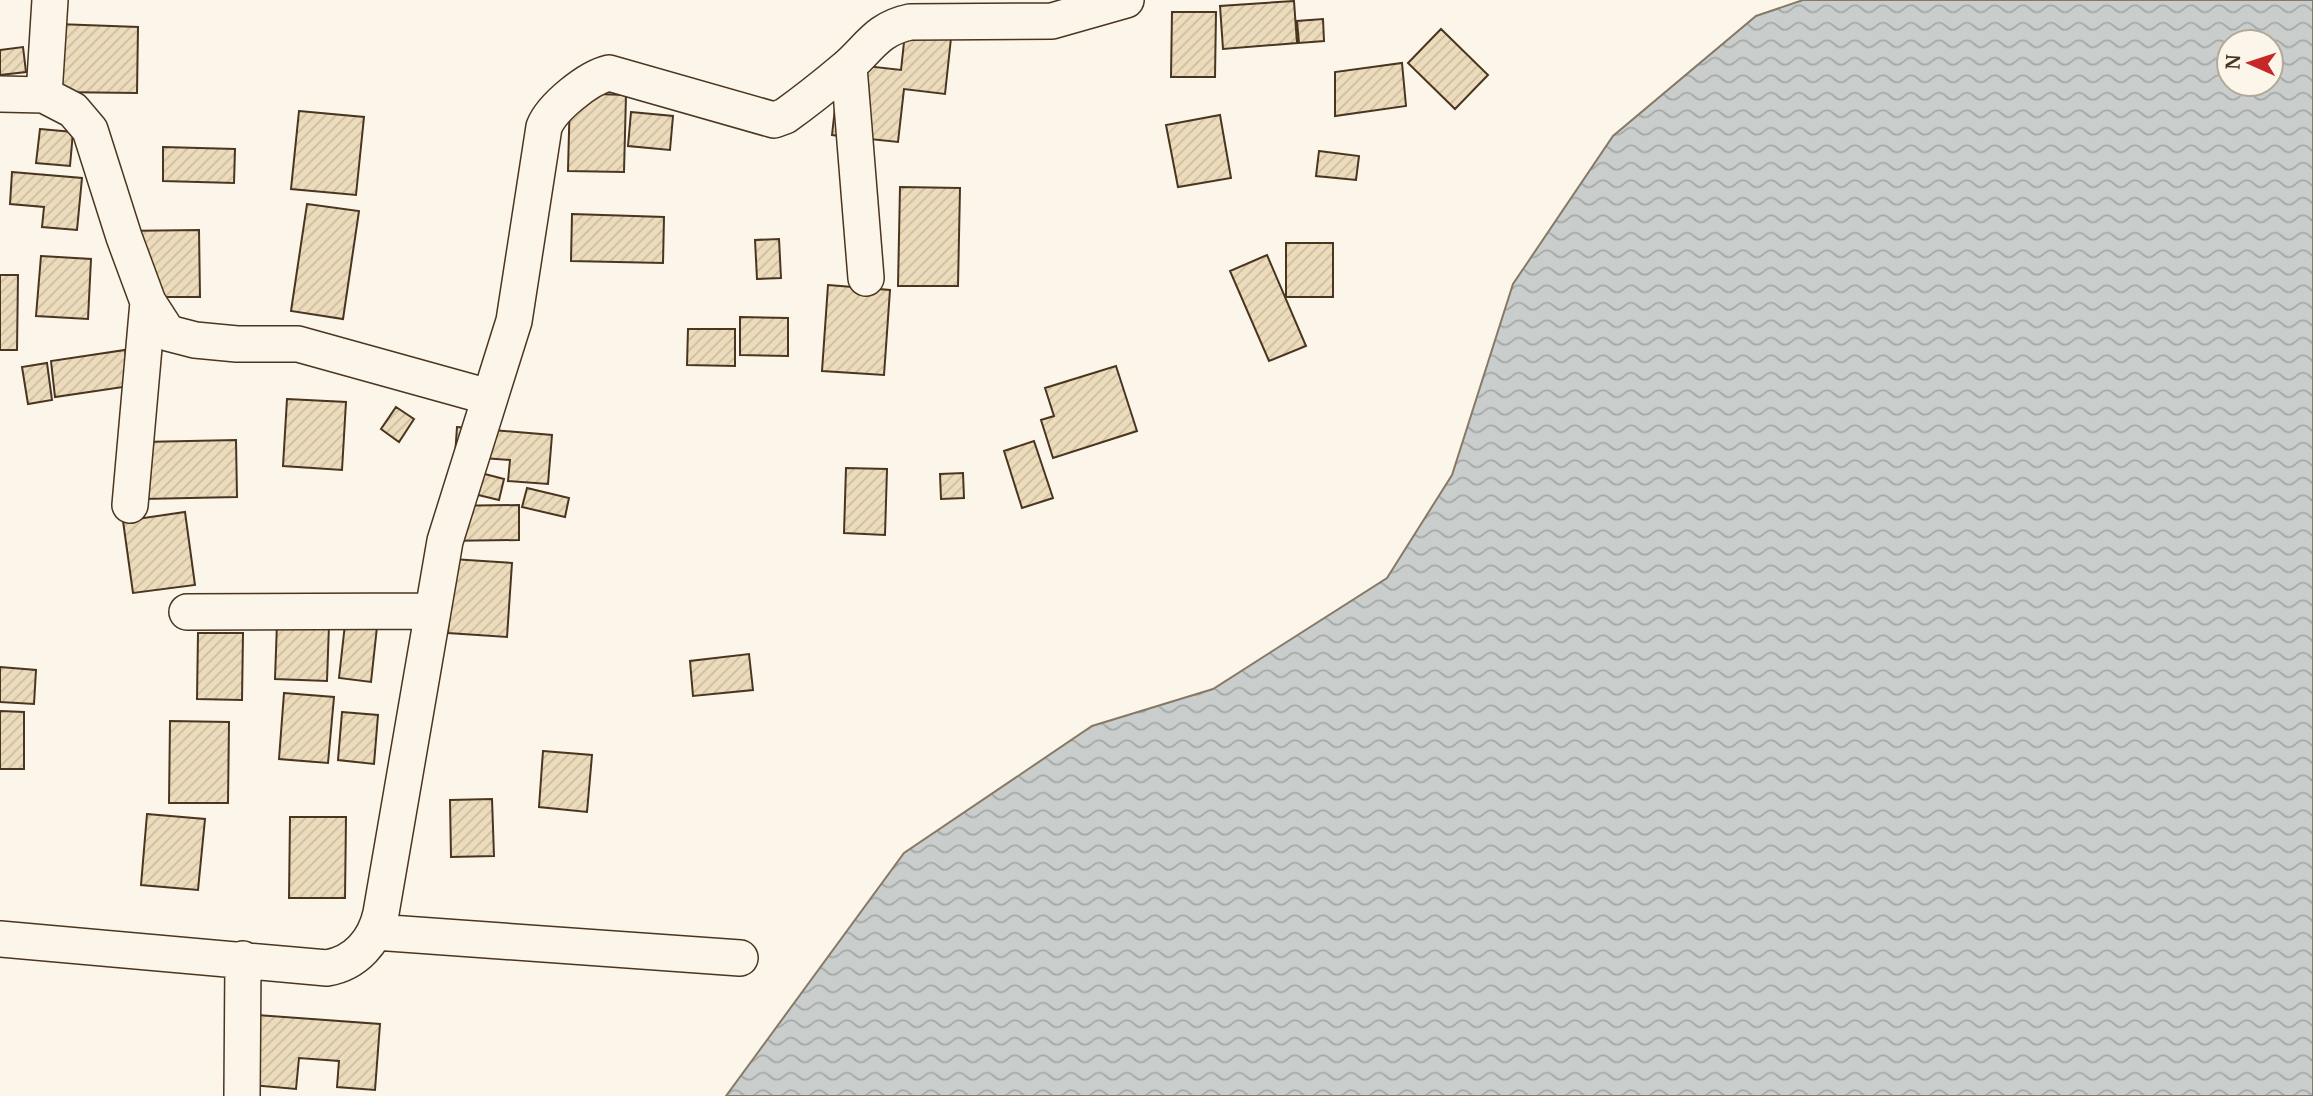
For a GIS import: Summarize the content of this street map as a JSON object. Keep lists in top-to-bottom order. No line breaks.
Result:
{"north":"left"}
